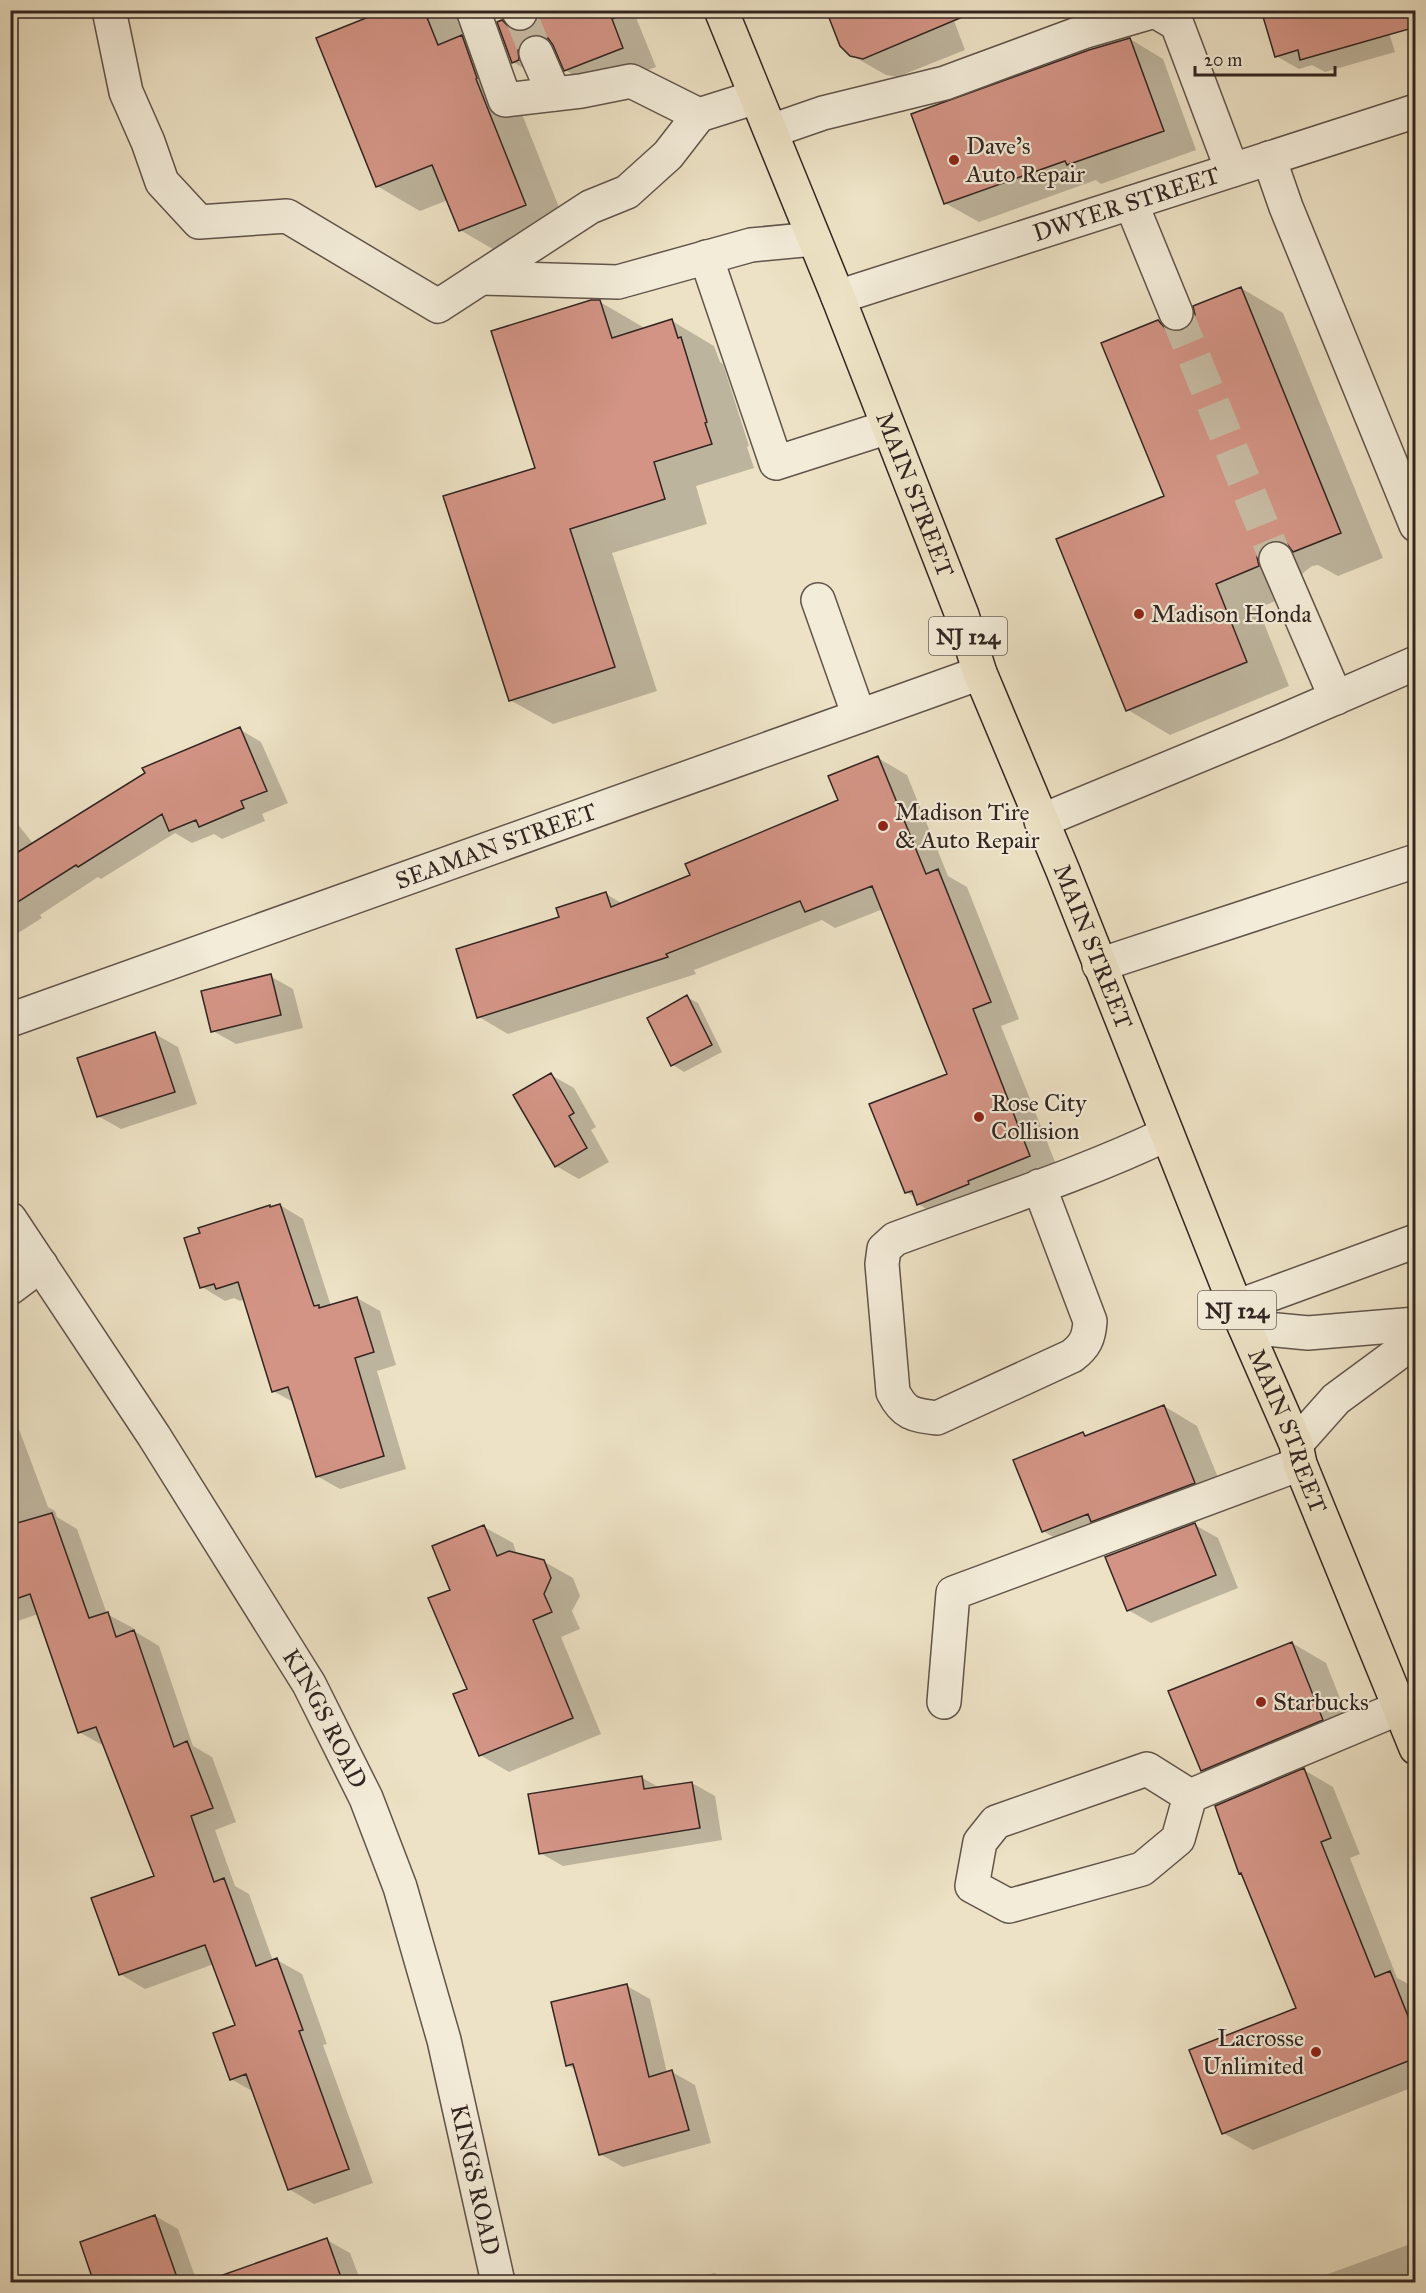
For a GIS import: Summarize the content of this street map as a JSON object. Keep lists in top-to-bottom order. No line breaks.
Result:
{"streets":{"main road":["MAIN STREET","NJ 124"],"street":["DWYER STREET","SEAMAN STREET","KINGS ROAD"]},"crossings":[["DWYER STREET","MAIN STREET"],["MAIN STREET","SEAMAN STREET"]],"places":["Dave's Auto Repair","Madison Honda","Madison Tire & Auto Repair","Rose City Collision","Starbucks","Lacrosse Unlimited"],"scale_bar":"20 m"}
